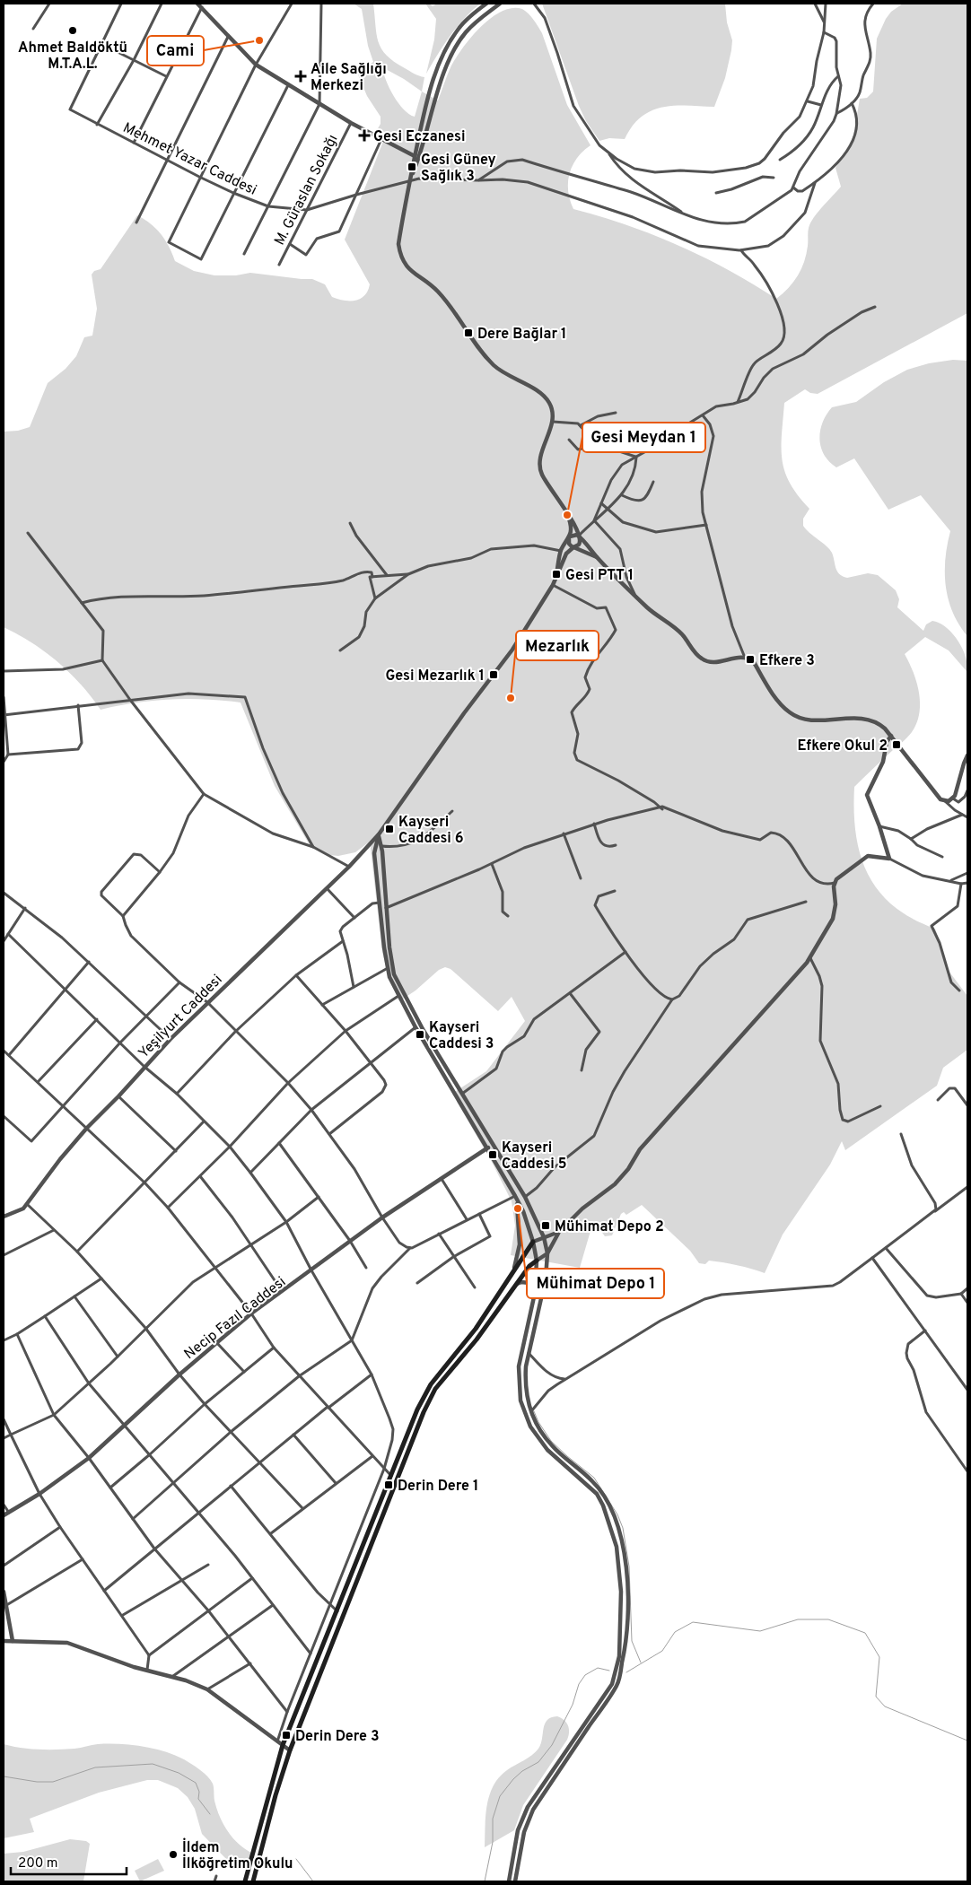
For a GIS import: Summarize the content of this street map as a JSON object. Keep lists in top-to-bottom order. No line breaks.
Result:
{"streets":{"street":["Mehmet Yazar Caddesi","M. Güraslan Sokağı","Yeşilyurt Caddesi","Necip Fazıl Caddesi"]},"crossings":[["Mehmet Yazar Caddesi","M. Güraslan Sokağı"]],"places":{"other":["Ahmet Baldöktü M.T.A.L.","Cami","Gesi Meydan 1","Mezarlık","Mühimat Depo 1","İldem İlköğretim Okulu"],"health":["Aile Sağlığı Merkezi","Gesi Eczanesi"],"transit":["Gesi Güney Sağlık 3","Dere Bağlar 1","Gesi PTT 1","Efkere 3","Gesi Mezarlık 1","Efkere Okul 2","Kayseri Caddesi 6","Kayseri Caddesi 3","Kayseri Caddesi 5","Mühimat Depo 2","Derin Dere 1","Derin Dere 3"]},"scale_bar":"200 m"}
